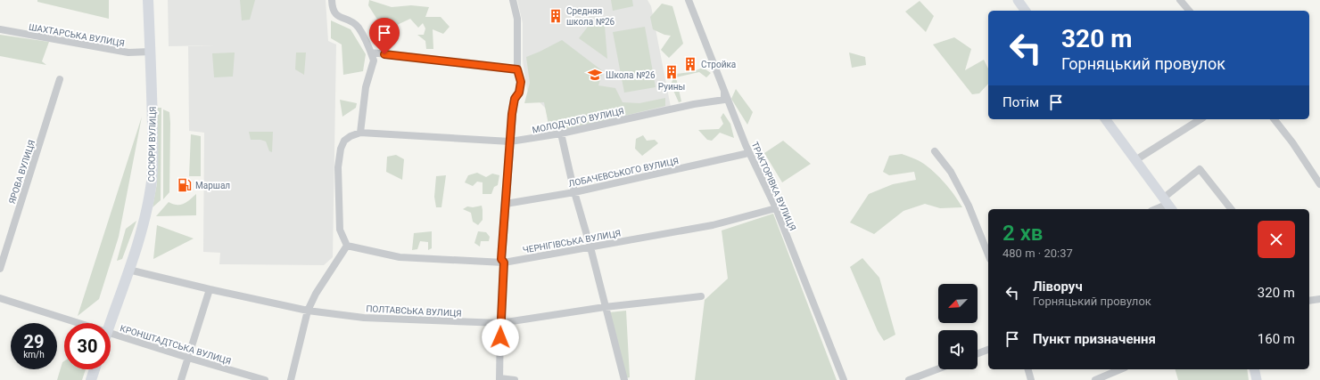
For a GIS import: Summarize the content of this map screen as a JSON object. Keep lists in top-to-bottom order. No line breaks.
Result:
{"streets":{"main road":["СОСЮРИ ВУЛИЦЯ"],"street":["ШАХТАРСЬКА ВУЛИЦЯ","МОЛОДЧОГО ВУЛИЦЯ","ЯРОВА ВУЛИЦЯ","ЛОБАЧЕВСЬКОГО ВУЛИЦЯ","ТРАКТОРІВКА ВУЛИЦЯ","ЧЕРНІГІВСЬКА ВУЛИЦЯ","ПОЛТАВСЬКА ВУЛИЦЯ","КРОНШТАДТСЬКА ВУЛИЦЯ"]},"crossings":[["ШАХТАРСЬКА ВУЛИЦЯ","СОСЮРИ ВУЛИЦЯ"],["МОЛОДЧОГО ВУЛИЦЯ","ТРАКТОРІВКА ВУЛИЦЯ"],["СОСЮРИ ВУЛИЦЯ","ПОЛТАВСЬКА ВУЛИЦЯ"],["ТРАКТОРІВКА ВУЛИЦЯ","ЧЕРНІГІВСЬКА ВУЛИЦЯ"]],"places":{"building":["Средняя школа №26","Стройка","Руины"],"school or university":["Школа №26"],"fuel station":["Маршал"]},"north":"bottom left","page":{"turn":["320 m","Горняцький провулок"],"then":"Потім","heading":["2 хв","480 m · 20:37"],"list":[{"name":"Ліворуч","note":"Горняцький провулок","value":"320 m"},{"name":"Пункт призначення","value":"160 m"}],"speed":"29 km/h","limit":"30"}}
